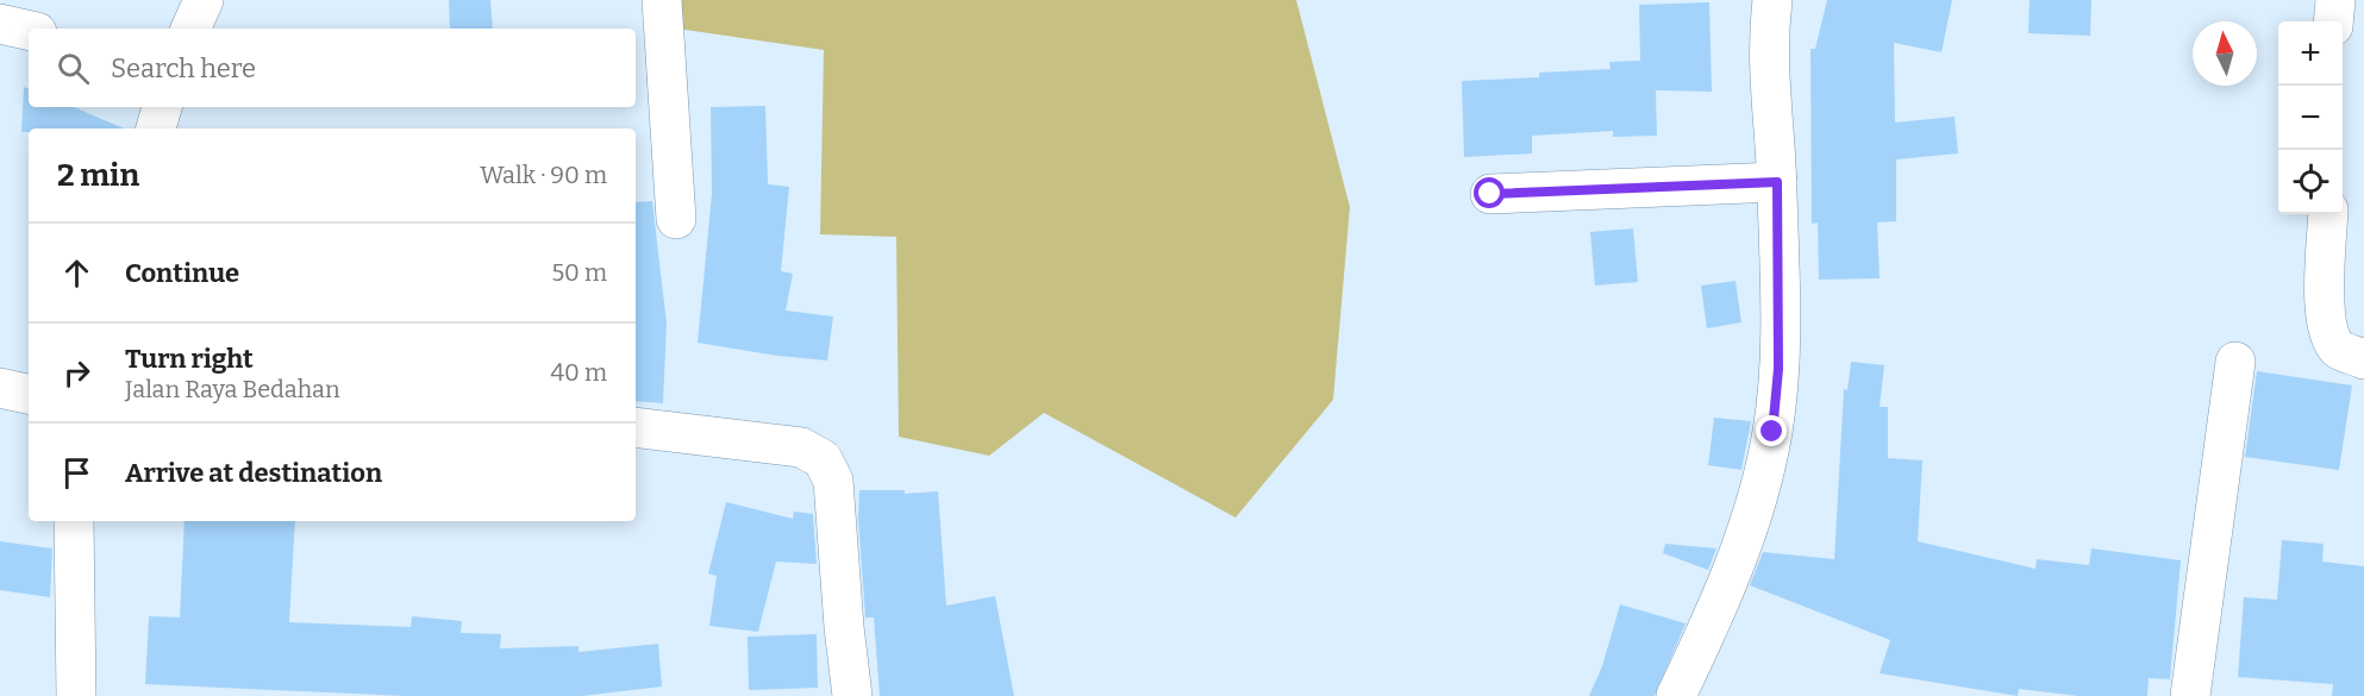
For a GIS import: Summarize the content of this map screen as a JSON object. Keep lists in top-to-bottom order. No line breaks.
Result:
{"north":"top","page":{"map_buttons":["+","−"],"search":"Search here","heading":["2 min","Walk · 90 m"],"list":[["Continue","50 m"],["Turn right","Jalan Raya Bedahan","40 m"],"Arrive at destination"]}}
